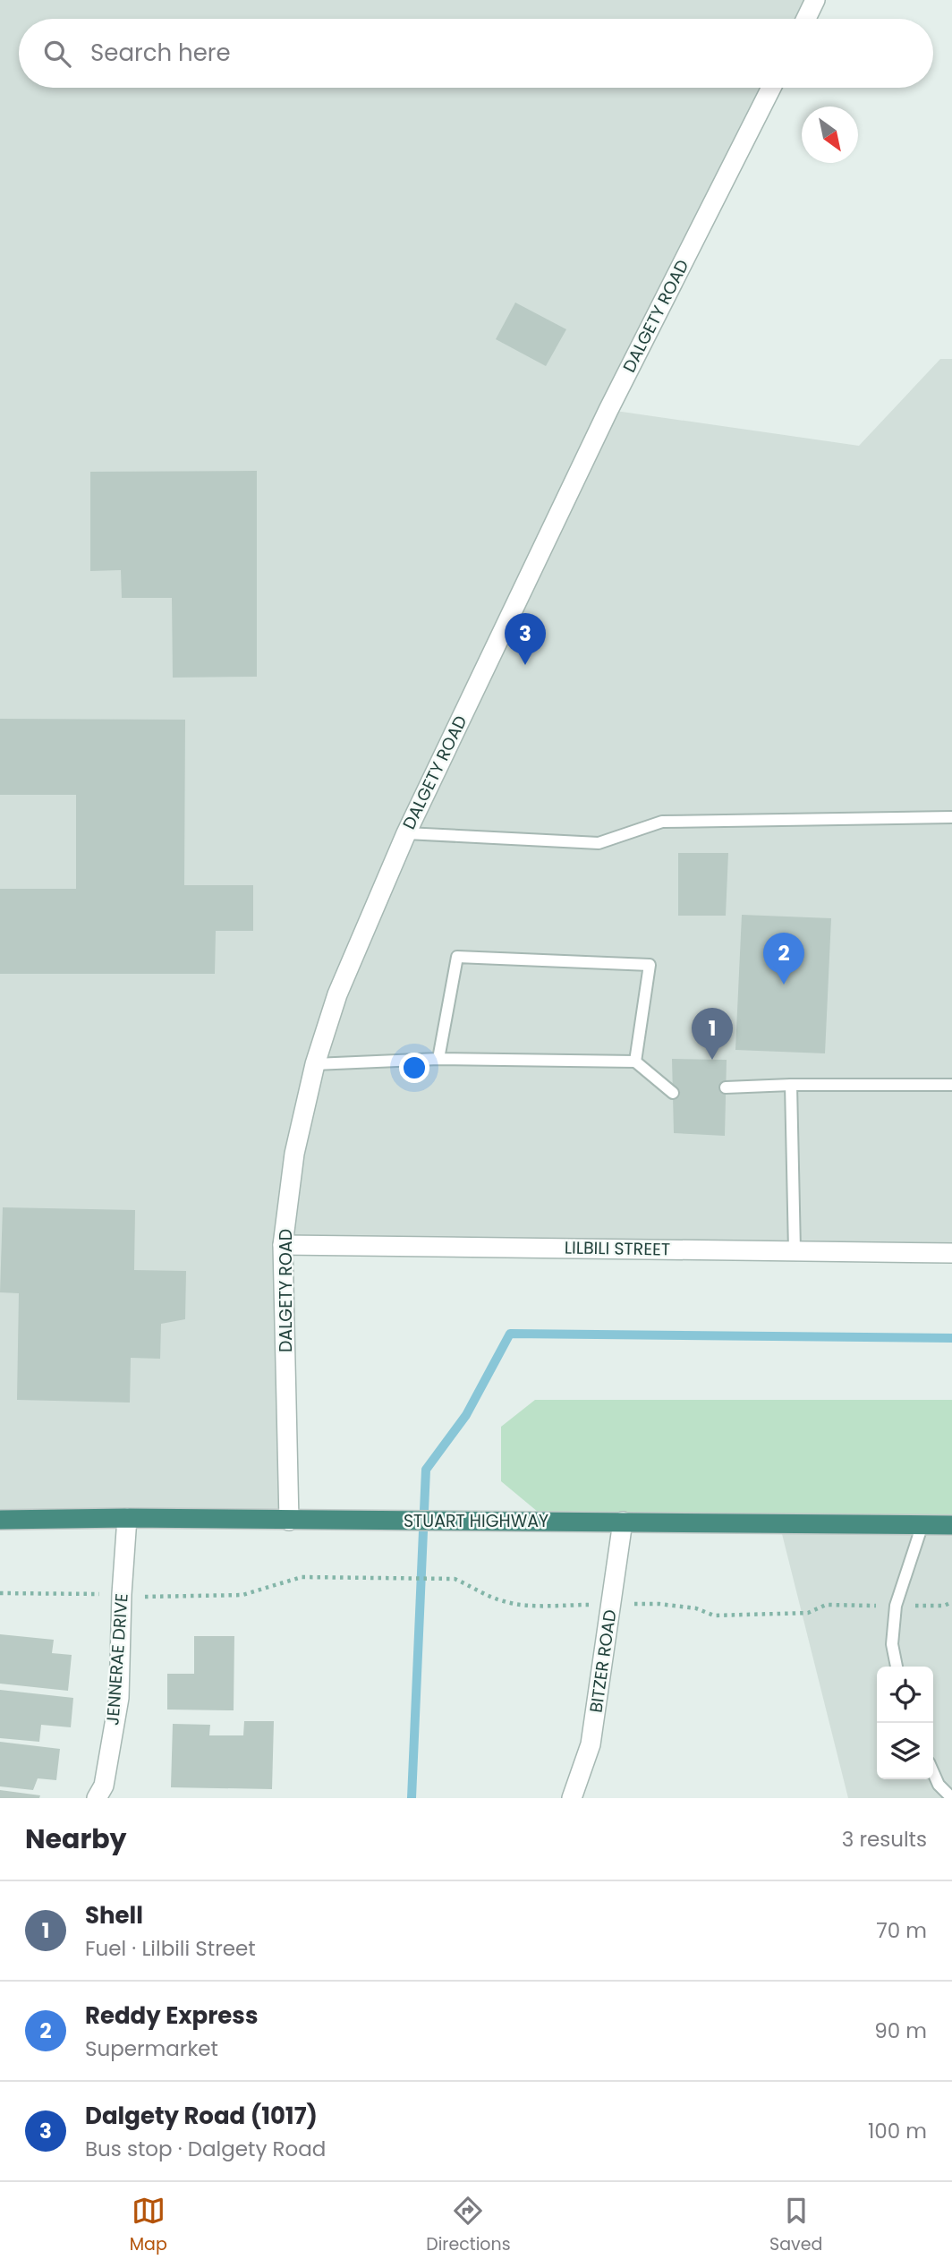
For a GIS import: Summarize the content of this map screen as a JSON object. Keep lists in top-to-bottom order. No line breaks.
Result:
{"streets":{"highway":["STUART HIGHWAY"],"street":["DALGETY ROAD","LILBILI STREET","JENNERAE DRIVE","BITZER ROAD"]},"crossings":[["DALGETY ROAD","LILBILI STREET"],["DALGETY ROAD","STUART HIGHWAY"],["STUART HIGHWAY","JENNERAE DRIVE"],["STUART HIGHWAY","BITZER ROAD"]],"north":"bottom right","page":{"search":"Search here","pins":["3","2","1"],"heading":["Nearby","3 results"],"list":[{"mark":"1","name":"Shell","note":"Fuel · Lilbili Street","value":"70 m"},{"mark":"2","name":"Reddy Express","note":"Supermarket","value":"90 m"},{"mark":"3","name":"Dalgety Road (1017)","note":"Bus stop · Dalgety Road","value":"100 m"}],"nav":["Map","Directions","Saved"]}}
